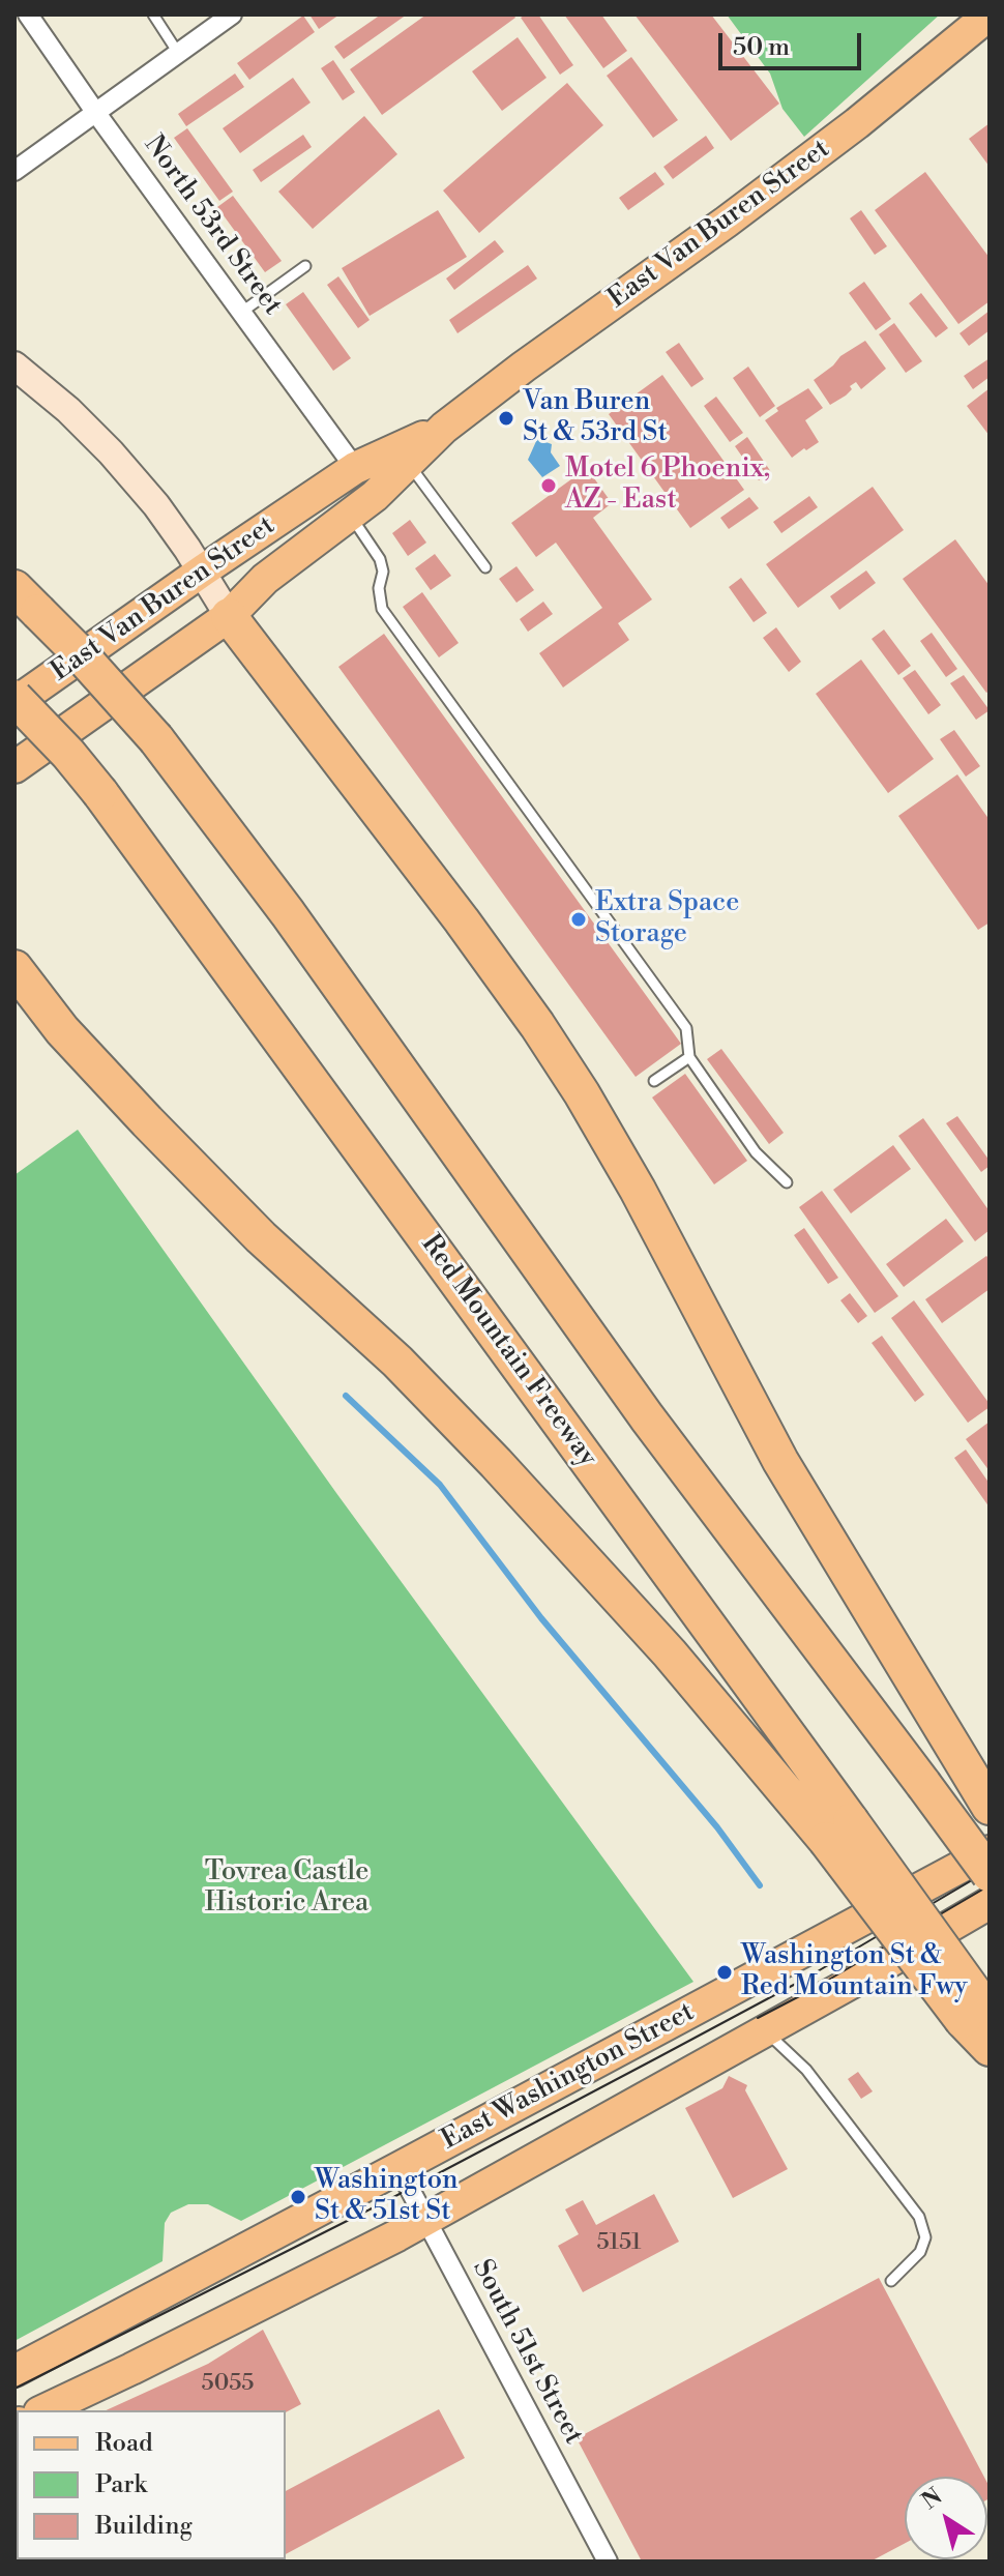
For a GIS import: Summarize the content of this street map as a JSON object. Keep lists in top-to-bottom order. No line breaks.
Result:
{"streets":{"highway":["Red Mountain Freeway"],"main road":["East Van Buren Street","East Washington Street"],"street":["North 53rd Street","South 51st Street"]},"crossings":[["East Van Buren Street","North 53rd Street"],["East Van Buren Street","Red Mountain Freeway"],["East Washington Street","South 51st Street"]],"parks":["Tovrea Castle Historic Area"],"places":["Van Buren St & 53rd St","Motel 6 Phoenix, AZ - East","Extra Space Storage","Washington St & Red Mountain Fwy","Washington St & 51st St"],"house_numbers":["5151","5055"],"legend":["Road","Park","Building"],"scale_bar":"50 m","north":"top left"}
